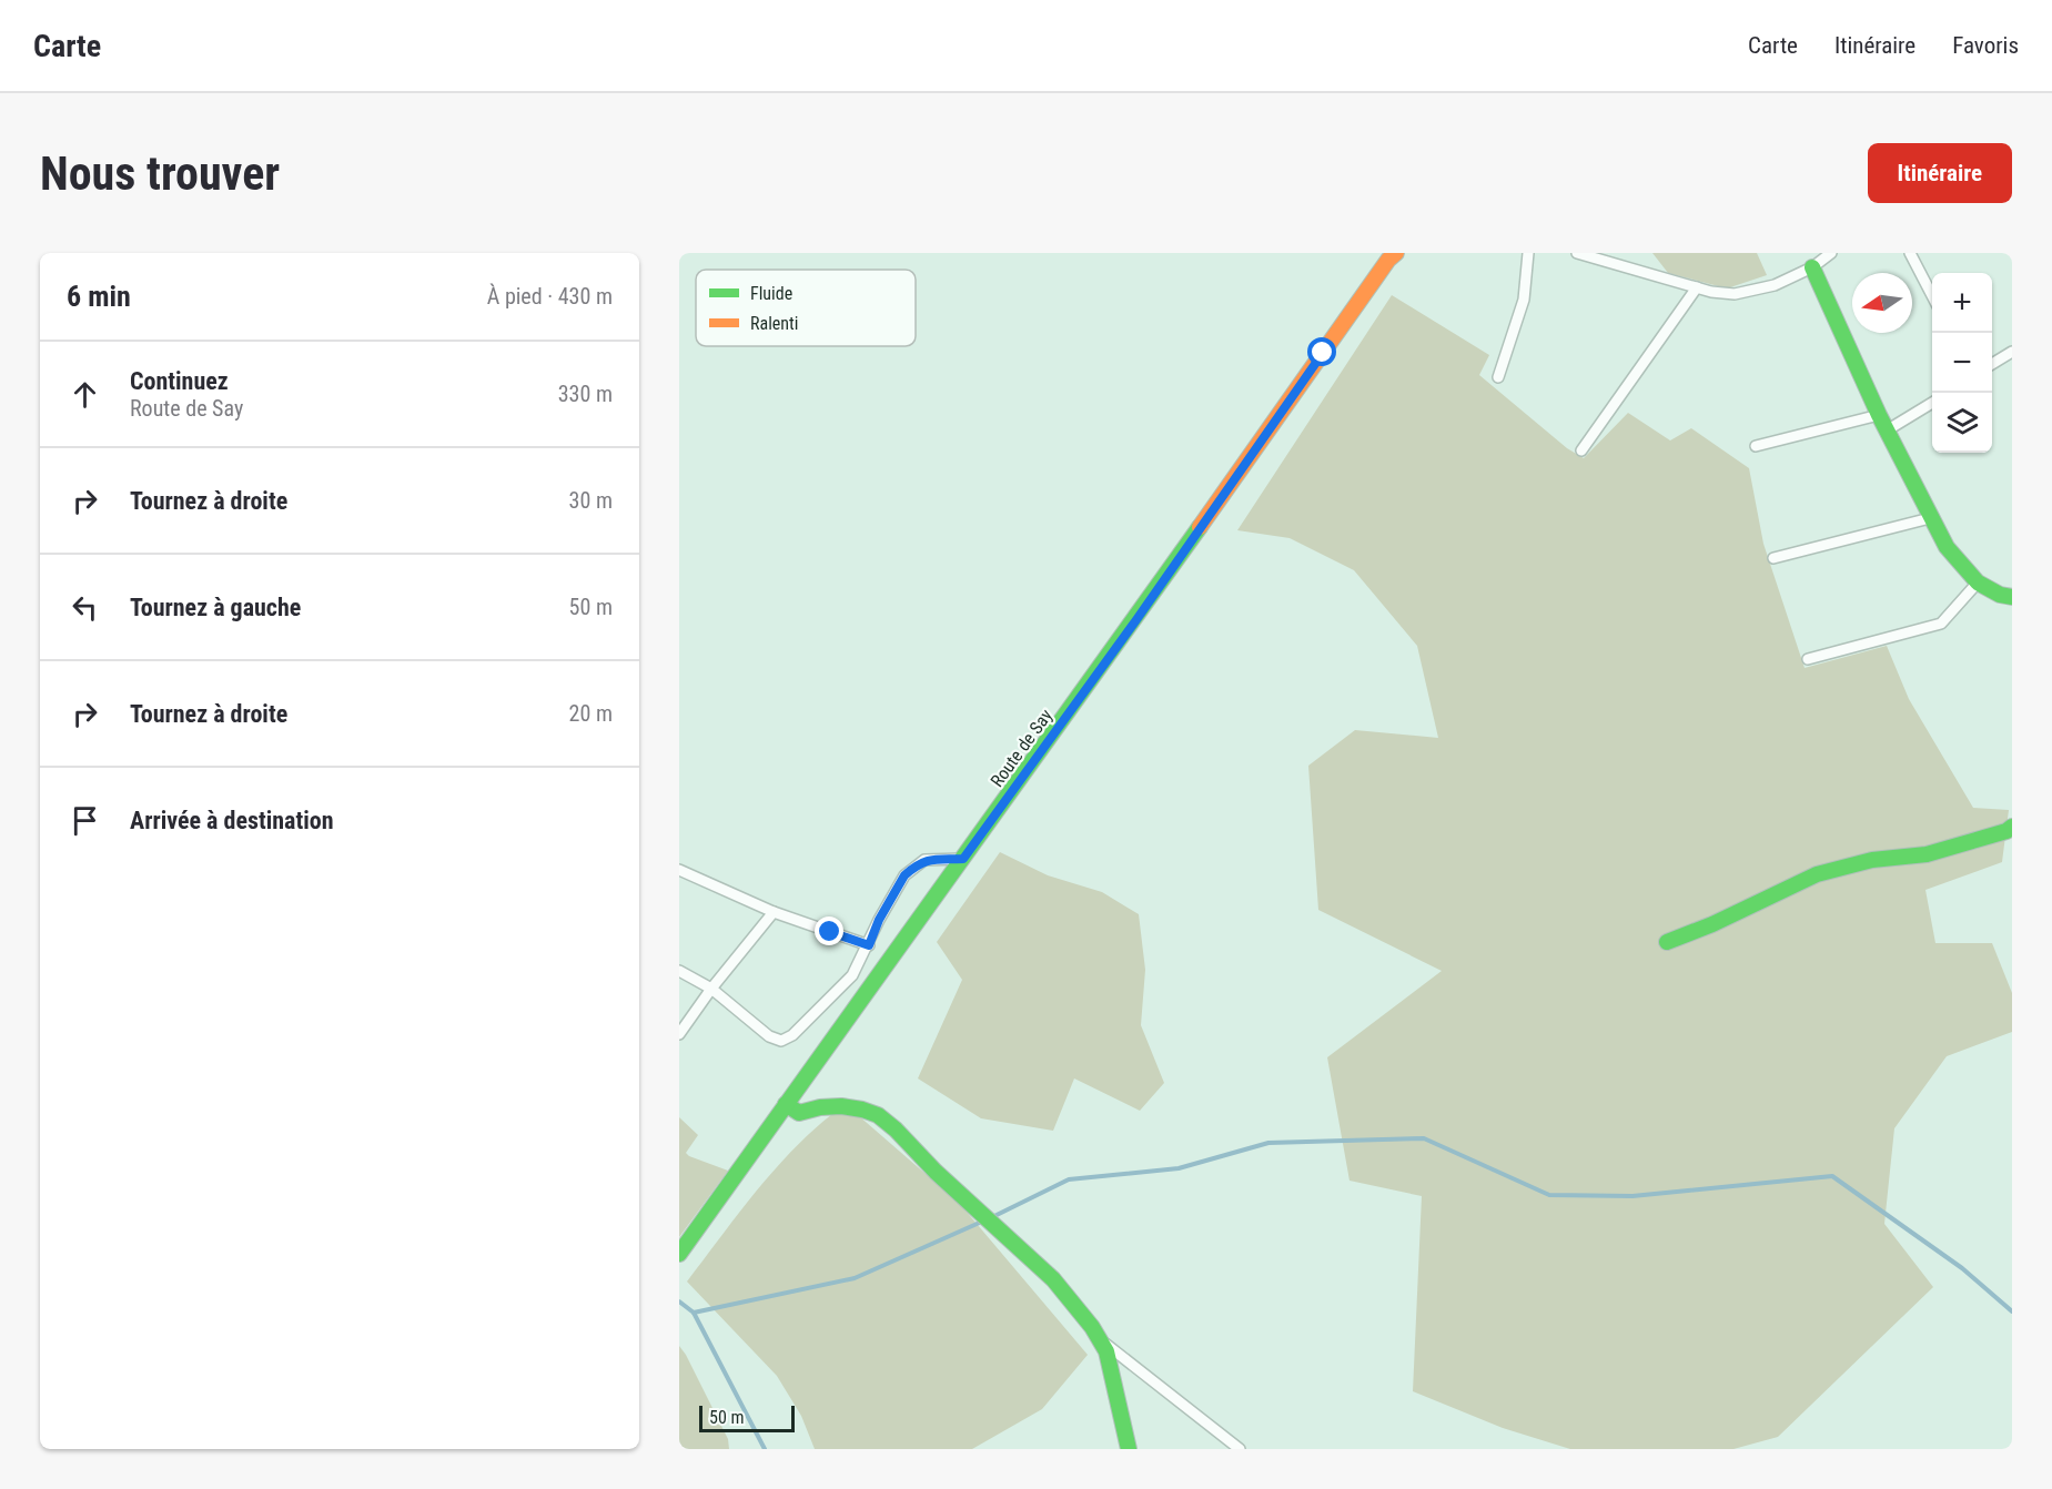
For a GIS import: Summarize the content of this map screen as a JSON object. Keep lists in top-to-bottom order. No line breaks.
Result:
{"streets":{"street":["Route de Say"]},"legend":["Fluide","Ralenti"],"scale_bar":"50 m","north":"left","page":{"header":"Carte","nav":["Carte","Itinéraire","Favoris"],"buttons":"Itinéraire","title":"Nous trouver","heading":["6 min","À pied · 430 m"],"map_buttons":["+","−"],"list":[["Continuez","Route de Say","330 m"],["Tournez à droite","30 m"],["Tournez à gauche","50 m"],["Tournez à droite","20 m"],"Arrivée à destination"],"scale":"50 m"}}
